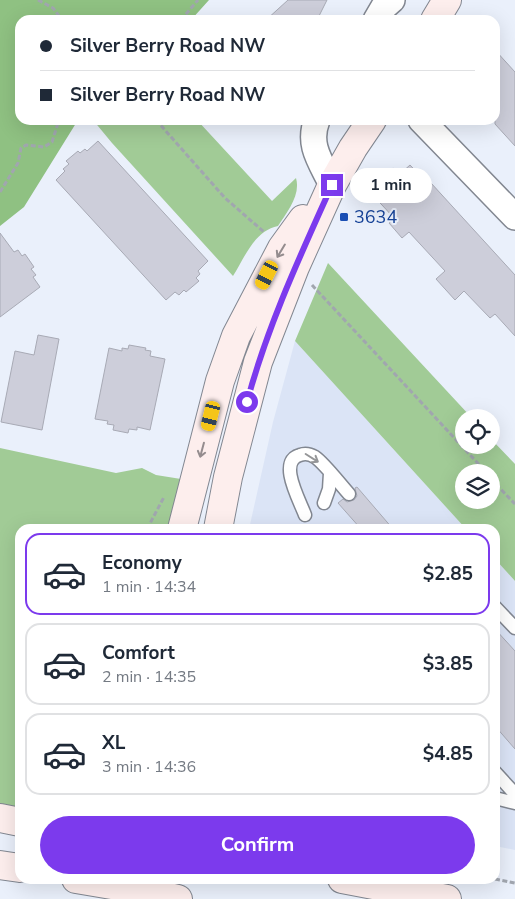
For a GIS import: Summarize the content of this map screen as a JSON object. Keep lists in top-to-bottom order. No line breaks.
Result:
{"places":{"transit":["3634"]},"page":{"banner":["Silver Berry Road NW","Silver Berry Road NW"],"bubble":"1 min","list":[{"name":"Economy","note":"1 min · 14:34","value":"$2.85"},{"name":"Comfort","note":"2 min · 14:35","value":"$3.85"},{"name":"XL","note":"3 min · 14:36","value":"$4.85"}],"buttons":"Confirm"}}
